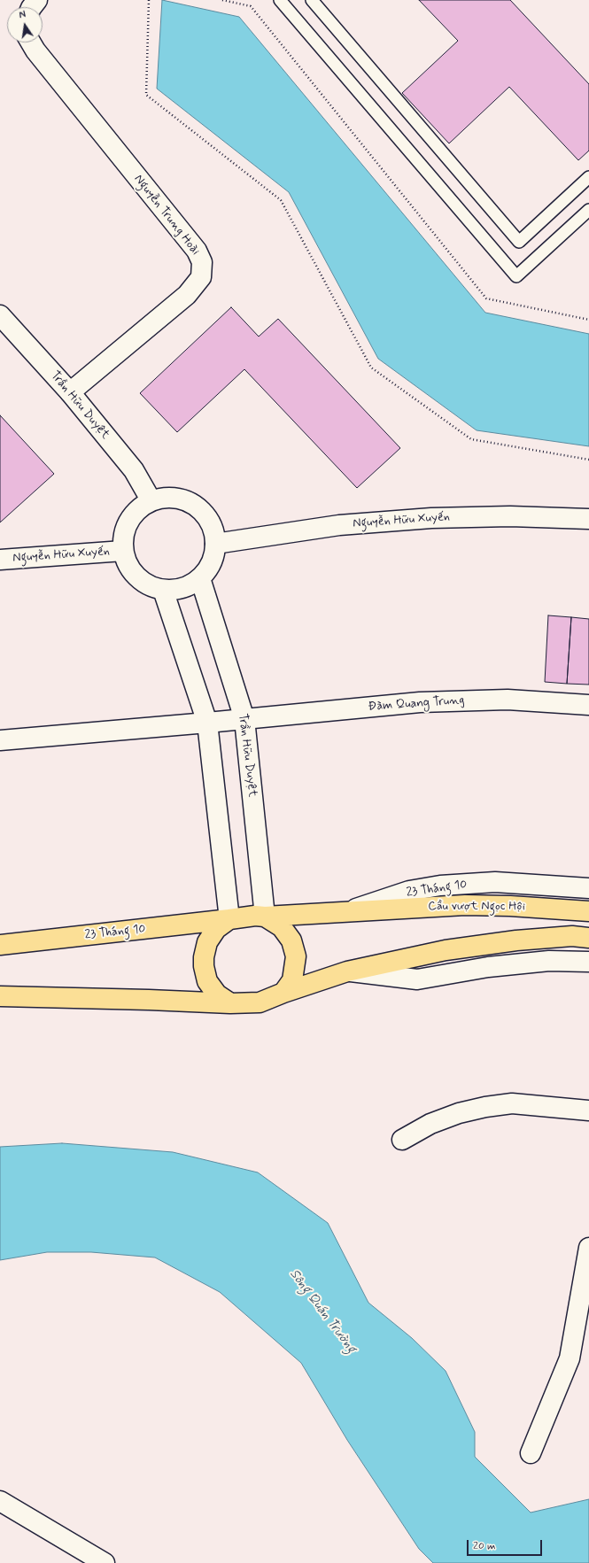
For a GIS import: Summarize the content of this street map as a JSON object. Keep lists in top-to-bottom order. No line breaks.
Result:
{"streets":{"main road":["23 Tháng 10","Cầu vượt Ngọc Hội"],"street":["Nguyễn Trung Hoài","Trần Hữu Duyệt","Nguyễn Hữu Xuyến","Đàm Quang Trung"]},"crossings":[["Nguyễn Trung Hoài","Trần Hữu Duyệt"],["Trần Hữu Duyệt","Nguyễn Hữu Xuyến"],["Trần Hữu Duyệt","Đàm Quang Trung"],["Trần Hữu Duyệt","23 Tháng 10"],["23 Tháng 10","Cầu vượt Ngọc Hội"]],"water":["Sông Quán Trường"],"scale_bar":"20 m","north":"top"}
